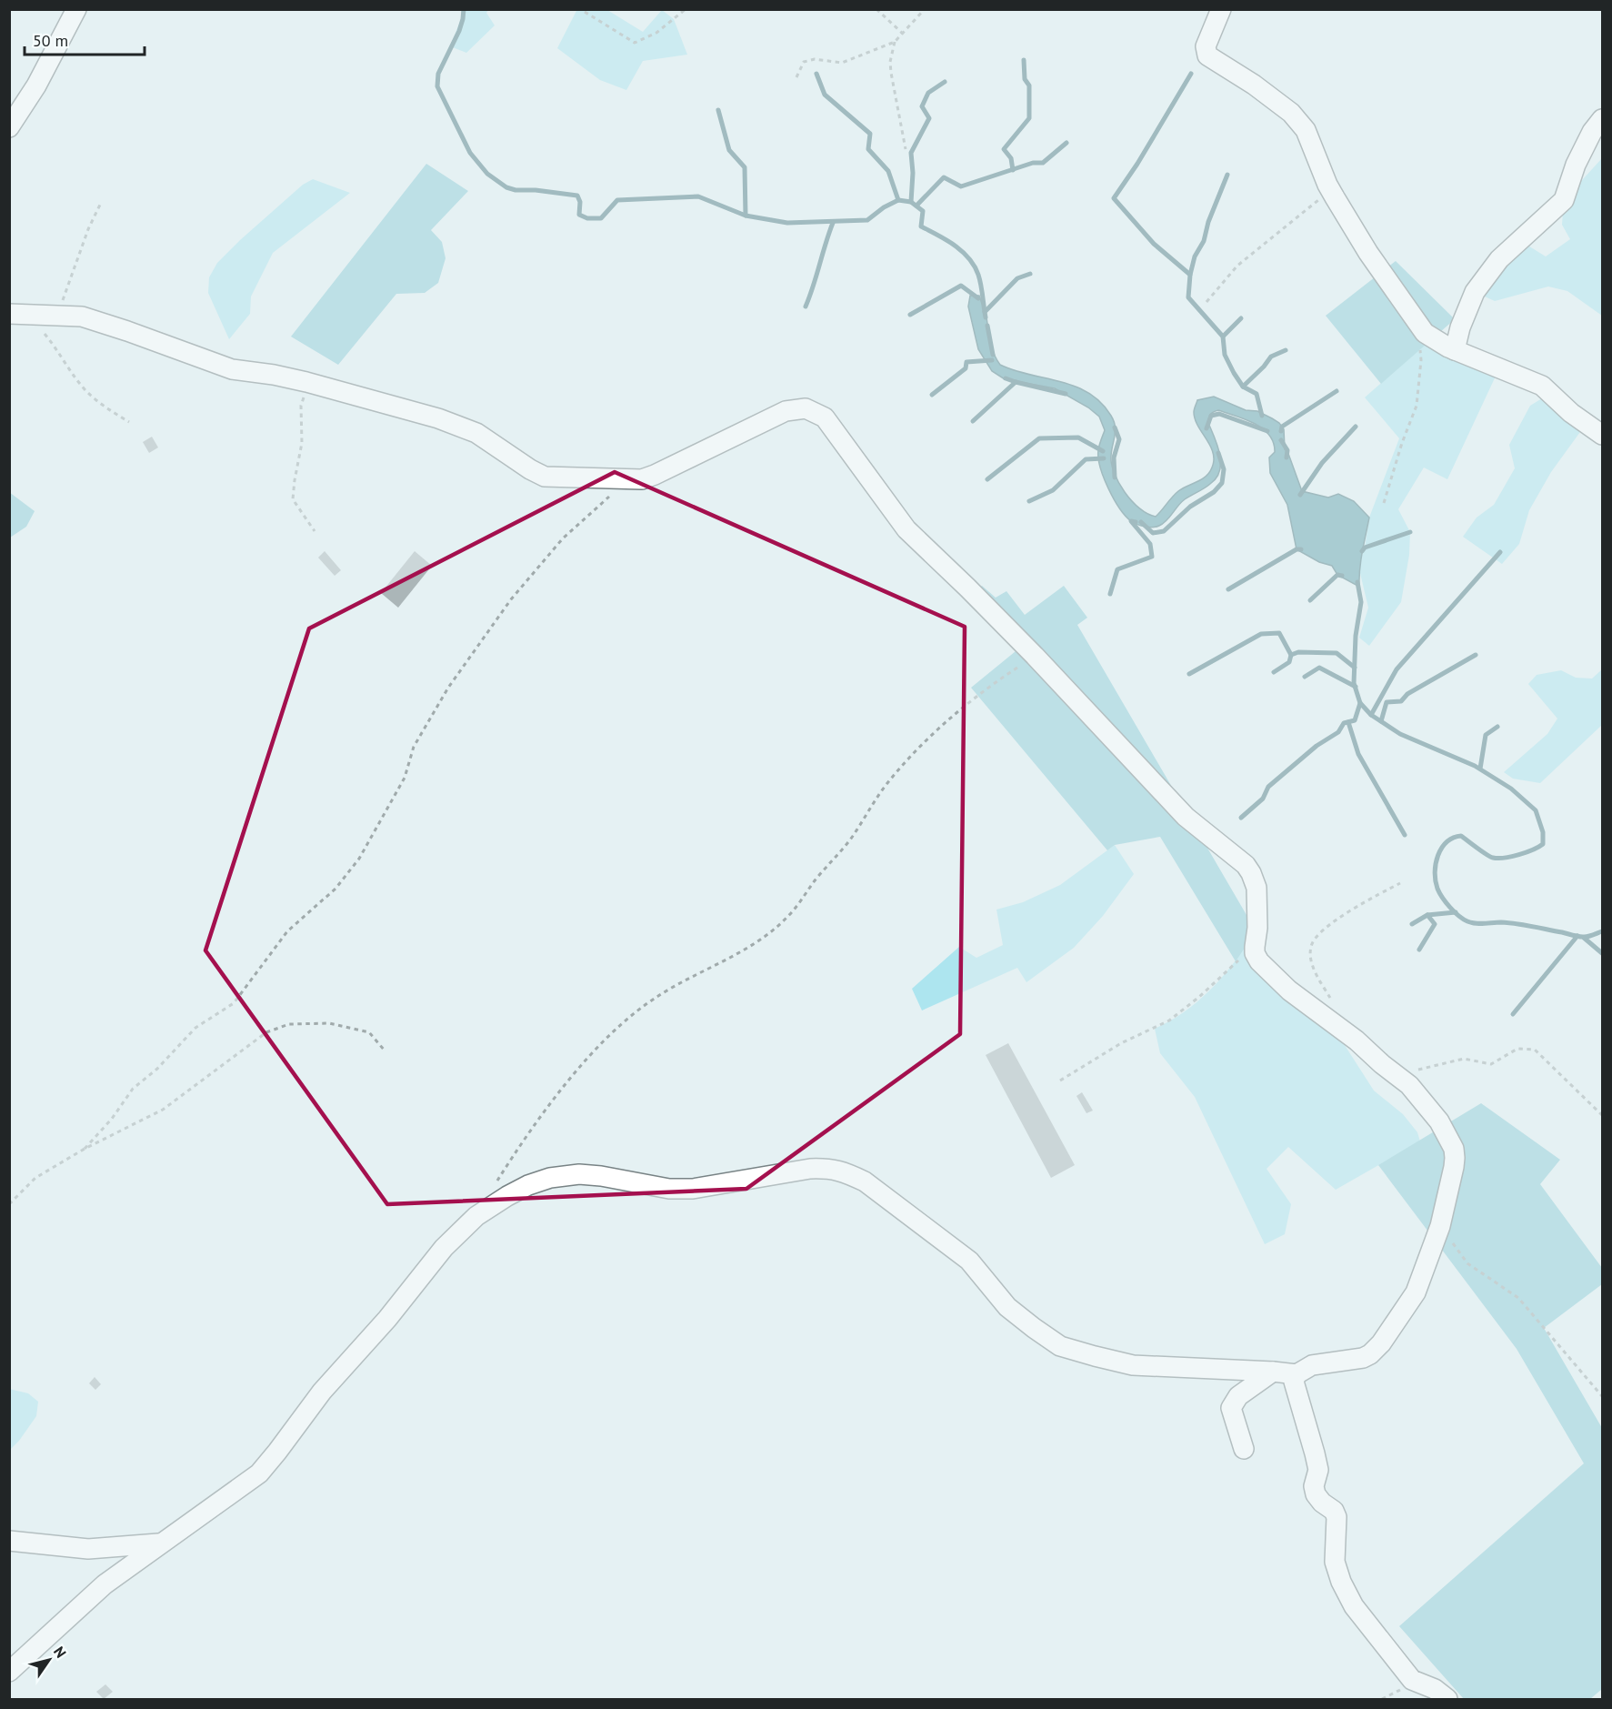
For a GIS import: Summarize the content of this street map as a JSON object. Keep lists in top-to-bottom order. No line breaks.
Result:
{"scale_bar":"50 m","north":"top right"}
